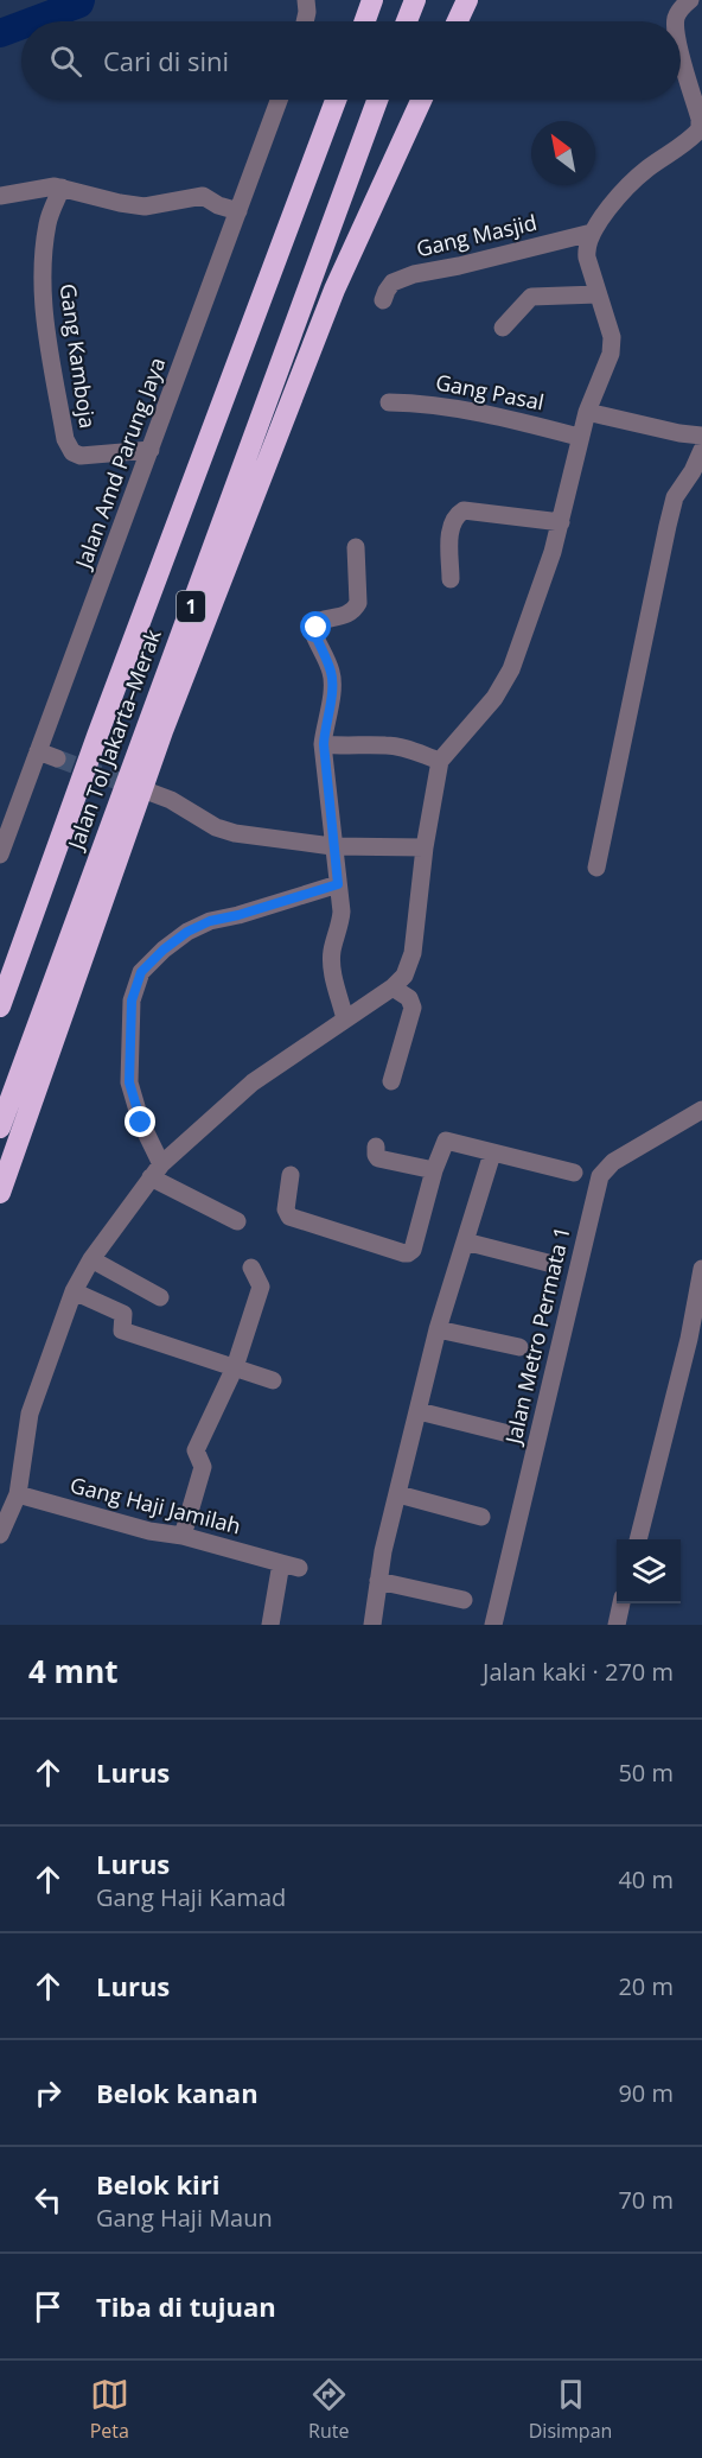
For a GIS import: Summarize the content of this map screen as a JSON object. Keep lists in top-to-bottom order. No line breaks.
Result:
{"streets":{"highway":["1","Jalan Tol Jakarta–Merak"],"street":["Gang Masjid","Gang Kamboja","Gang Pasal","Jalan Amd Parung Jaya","Jalan Metro Permata 1","Gang Haji Jamilah"]},"crossings":[["Gang Kamboja","Jalan Amd Parung Jaya"]],"north":"top left","page":{"search":"Cari di sini","heading":["4 mnt","Jalan kaki · 270 m"],"list":[["Lurus","50 m"],["Lurus","Gang Haji Kamad","40 m"],["Lurus","20 m"],["Belok kanan","90 m"],["Belok kiri","Gang Haji Maun","70 m"],"Tiba di tujuan"],"nav":["Peta","Rute","Disimpan"]}}
